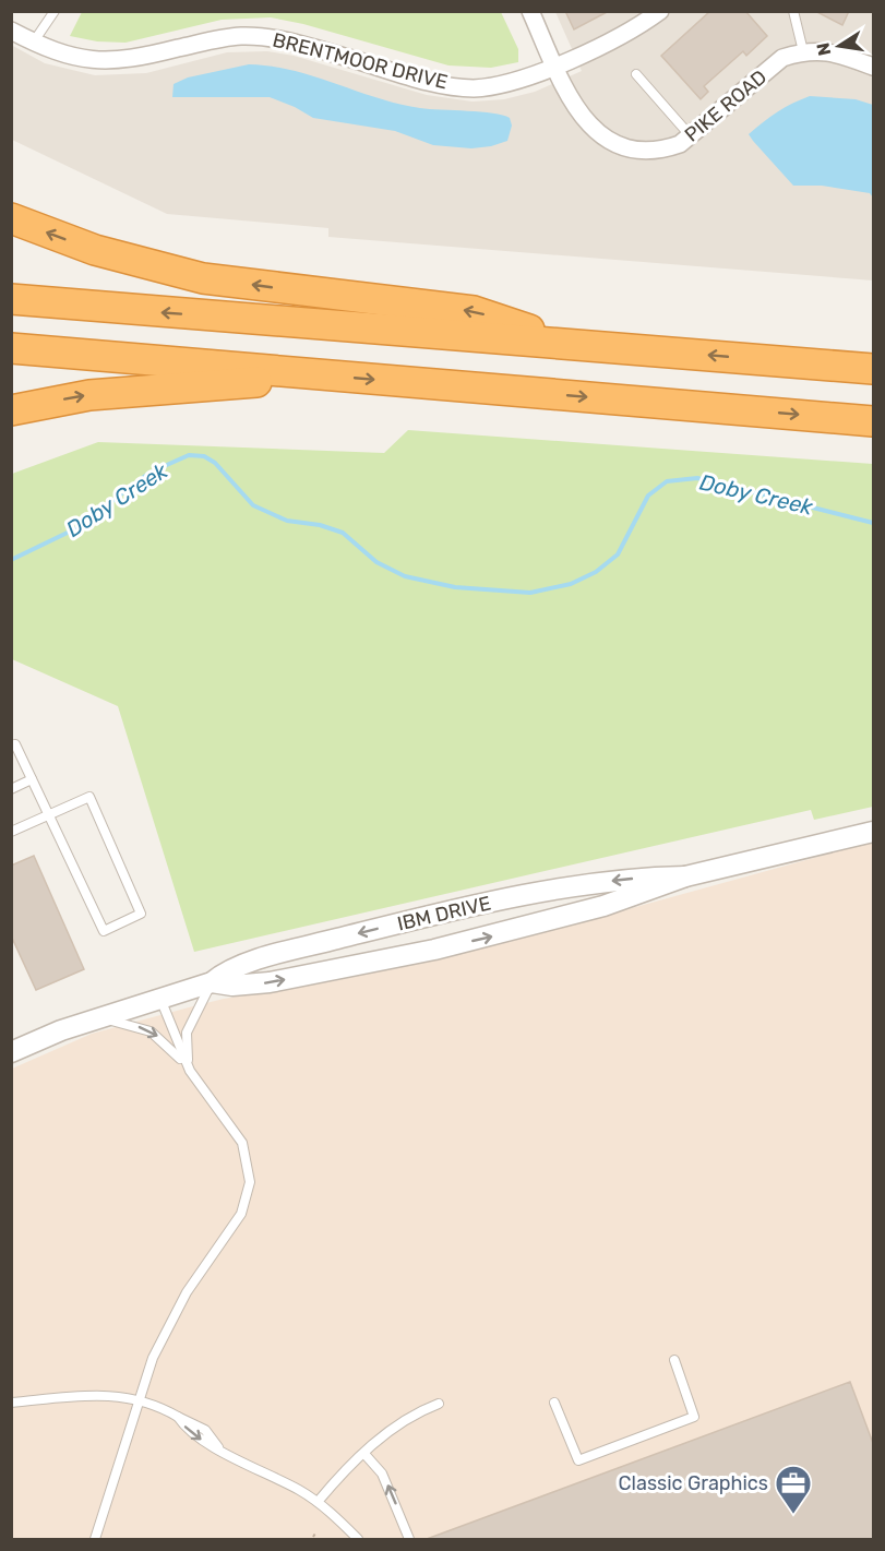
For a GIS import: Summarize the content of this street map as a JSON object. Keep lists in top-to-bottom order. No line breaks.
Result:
{"streets":{"street":["BRENTMOOR DRIVE","PIKE ROAD","IBM DRIVE"]},"crossings":[["BRENTMOOR DRIVE","PIKE ROAD"]],"water":["Doby Creek"],"places":{"office":["Classic Graphics"]},"north":"left"}
